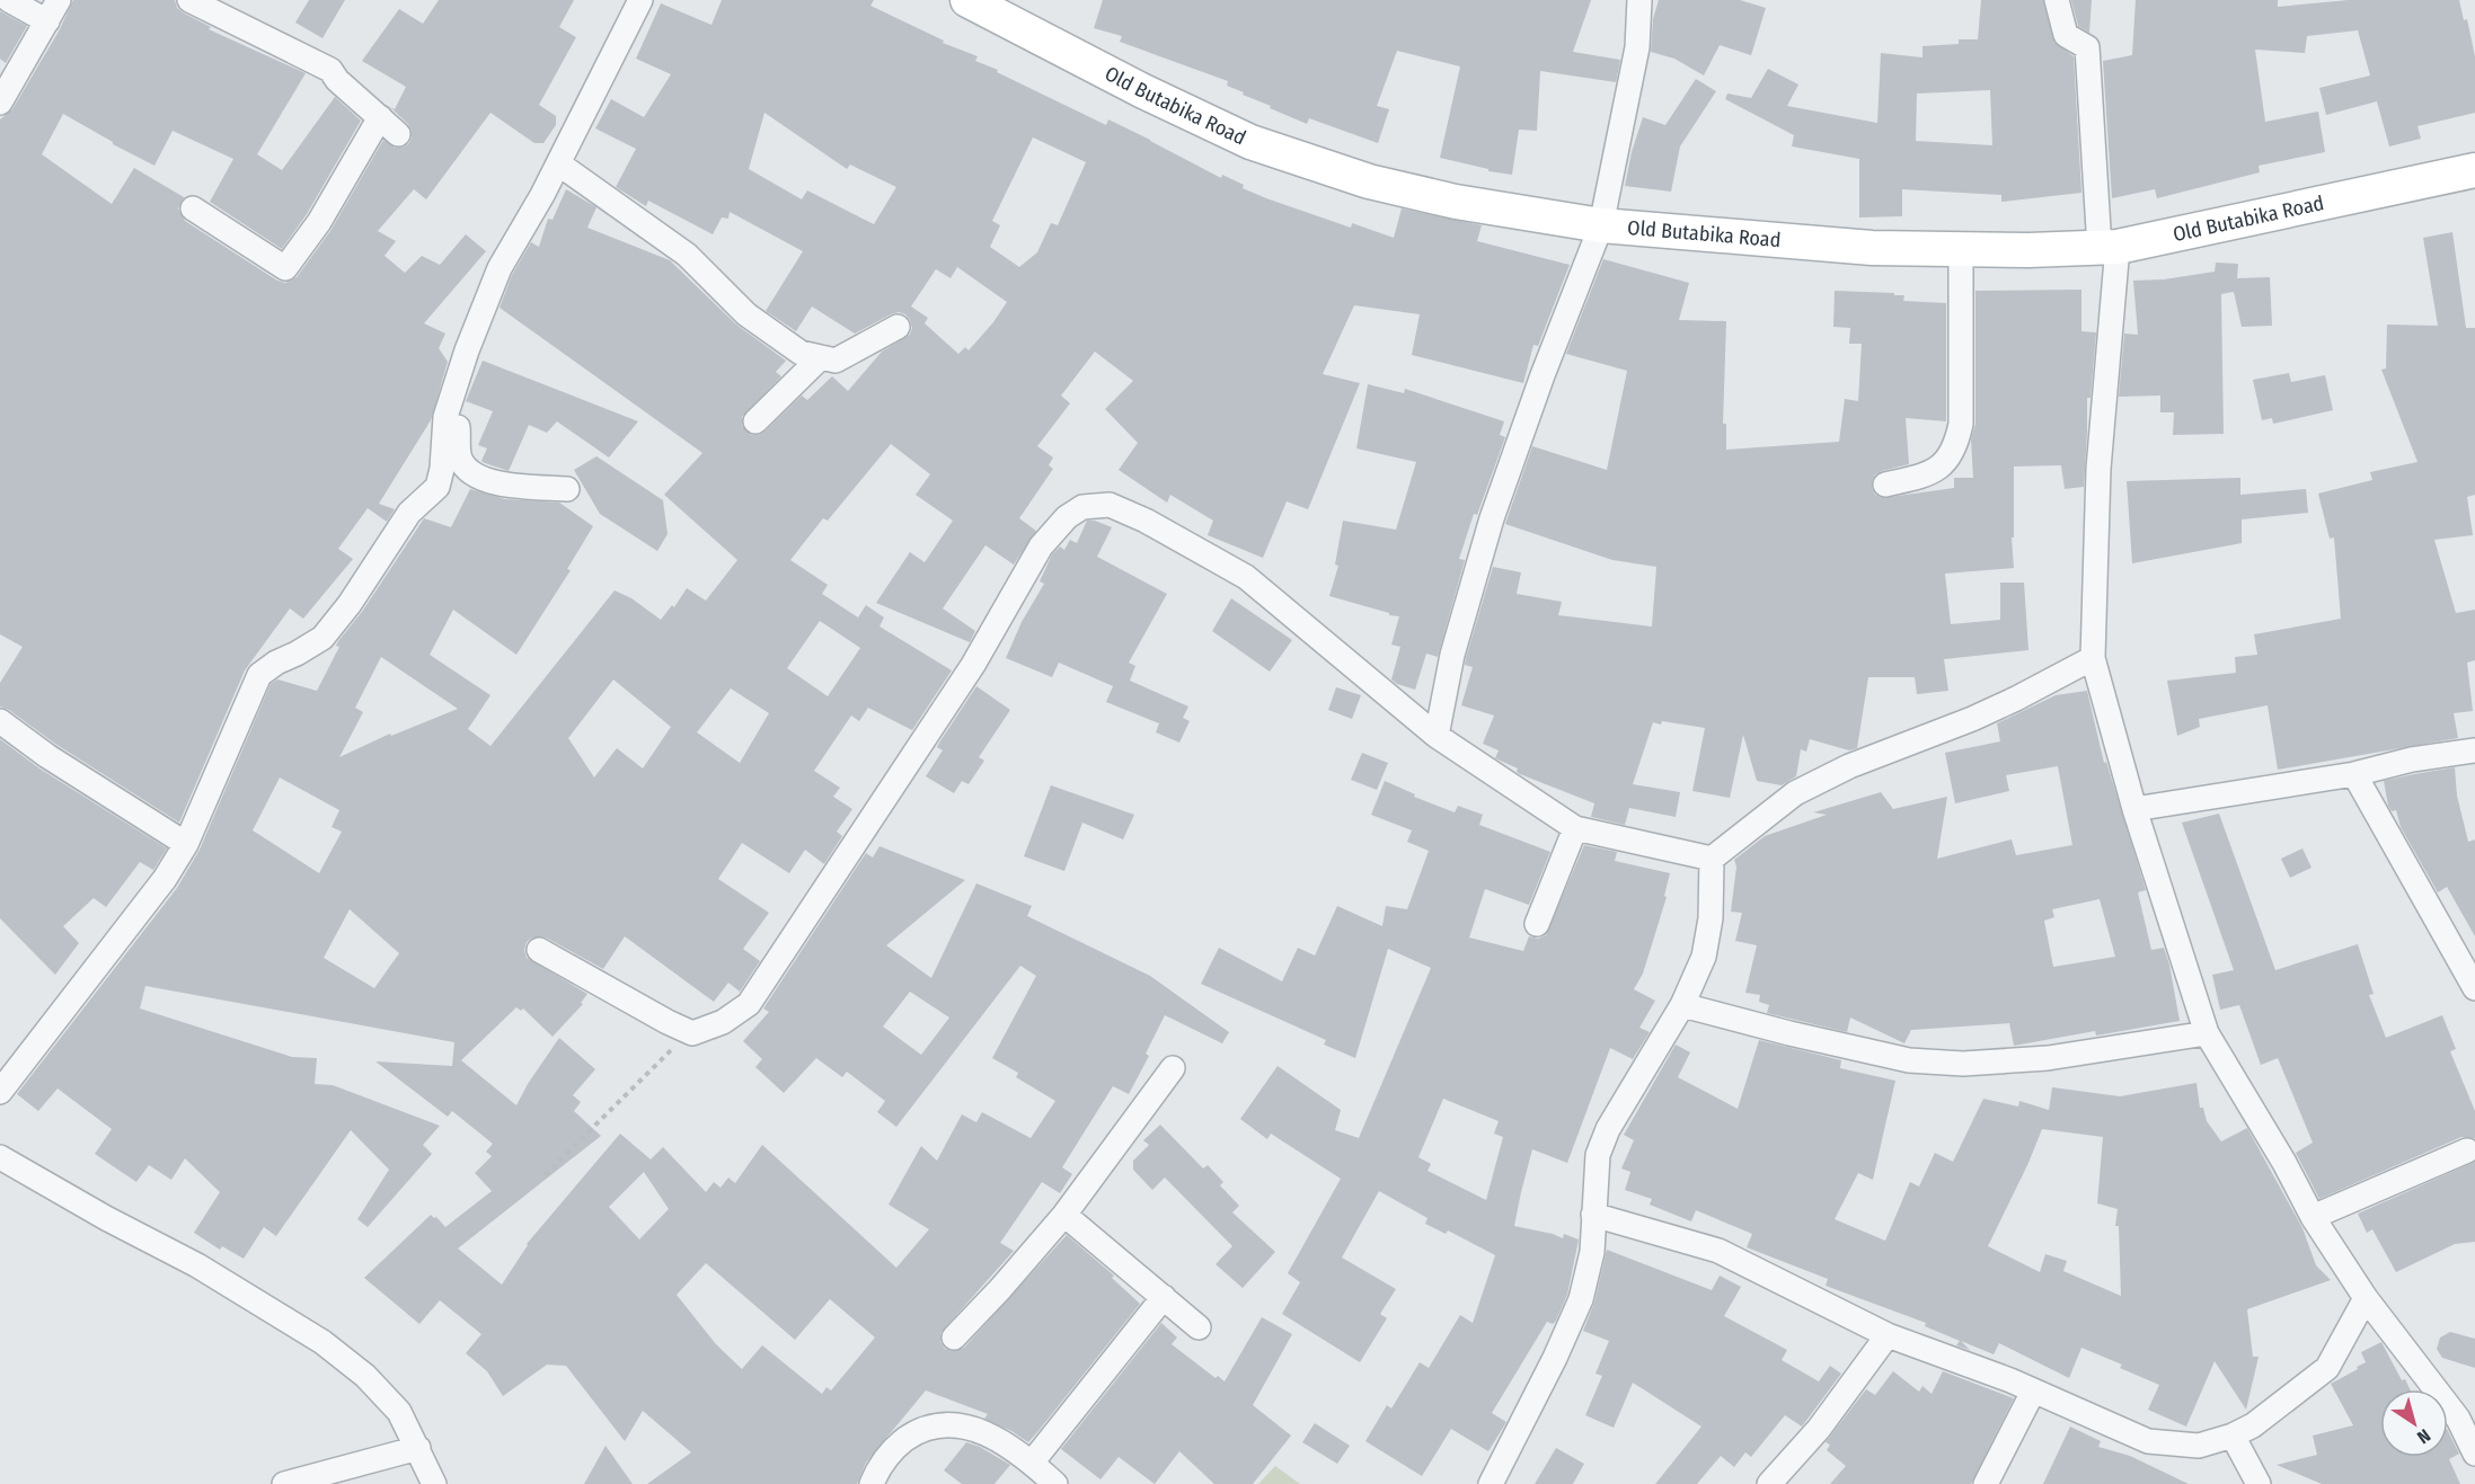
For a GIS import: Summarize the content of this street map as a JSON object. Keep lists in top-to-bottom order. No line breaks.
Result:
{"streets":{"main road":["Old Butabika Road"]},"north":"bottom right"}
